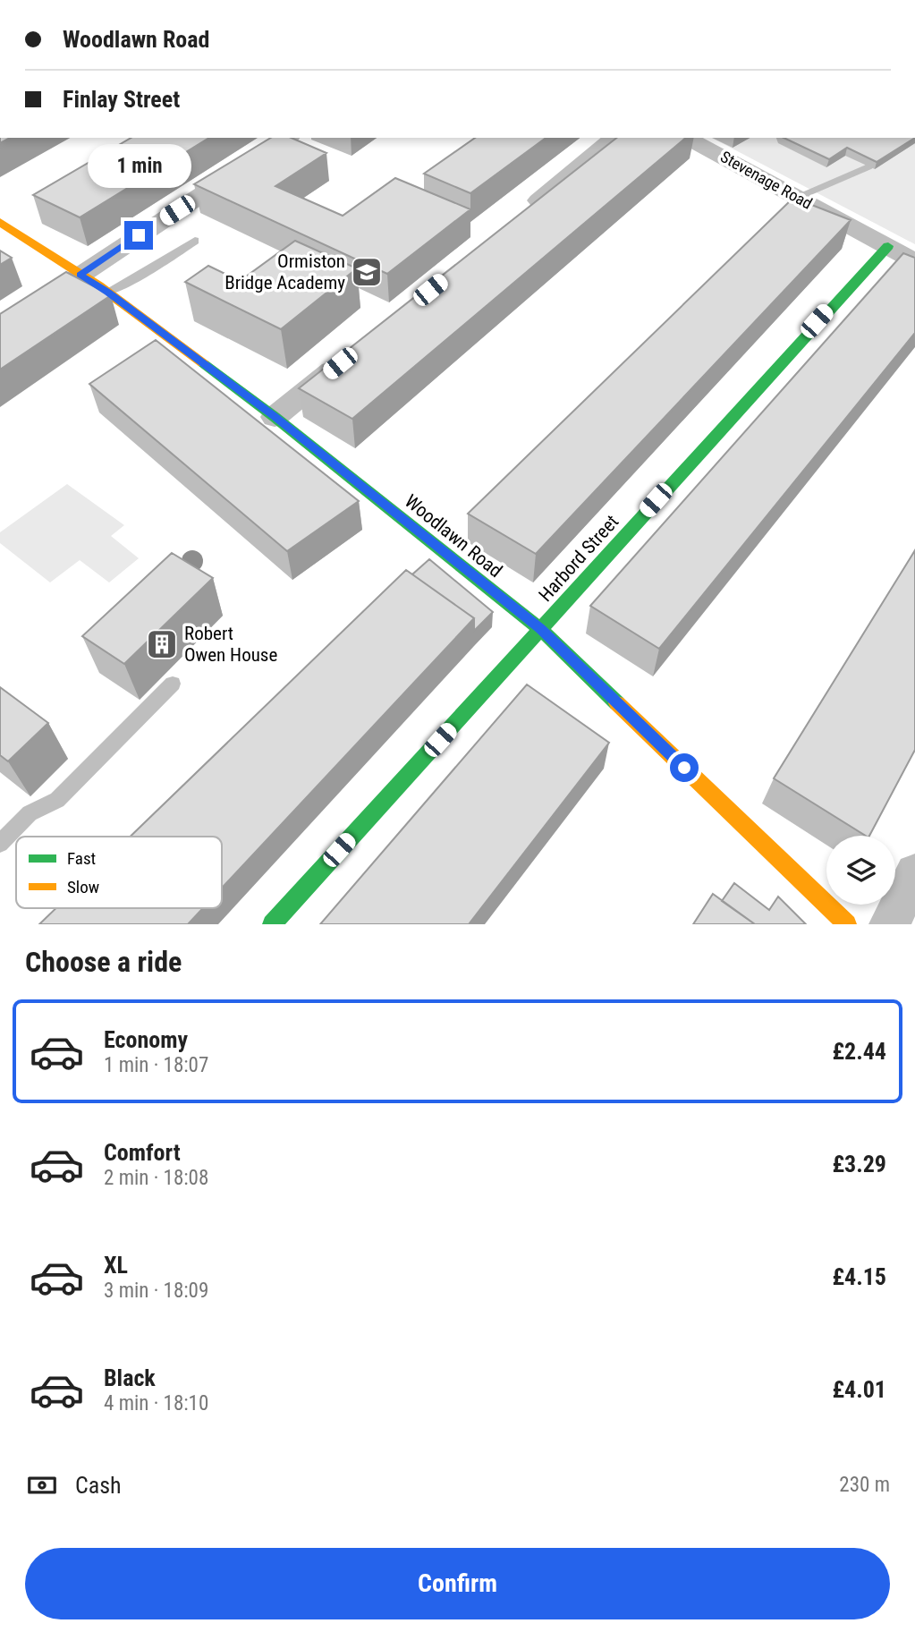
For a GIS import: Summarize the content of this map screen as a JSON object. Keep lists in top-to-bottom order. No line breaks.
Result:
{"streets":{"street":["Stevenage Road","Woodlawn Road","Harbord Street"]},"crossings":[["Stevenage Road","Harbord Street"],["Woodlawn Road","Harbord Street"]],"places":{"school or university":["Ormiston Bridge Academy"],"building":["Robert Owen House"]},"legend":["Fast","Slow"],"page":{"banner":["Woodlawn Road","Finlay Street"],"bubble":"1 min","heading":"Choose a ride","list":[{"name":"Economy","note":"1 min · 18:07","value":"£2.44"},{"name":"Comfort","note":"2 min · 18:08","value":"£3.29"},{"name":"XL","note":"3 min · 18:09","value":"£4.15"},{"name":"Black","note":"4 min · 18:10","value":"£4.01"}],"pay":["Cash","230 m"],"buttons":"Confirm"}}
